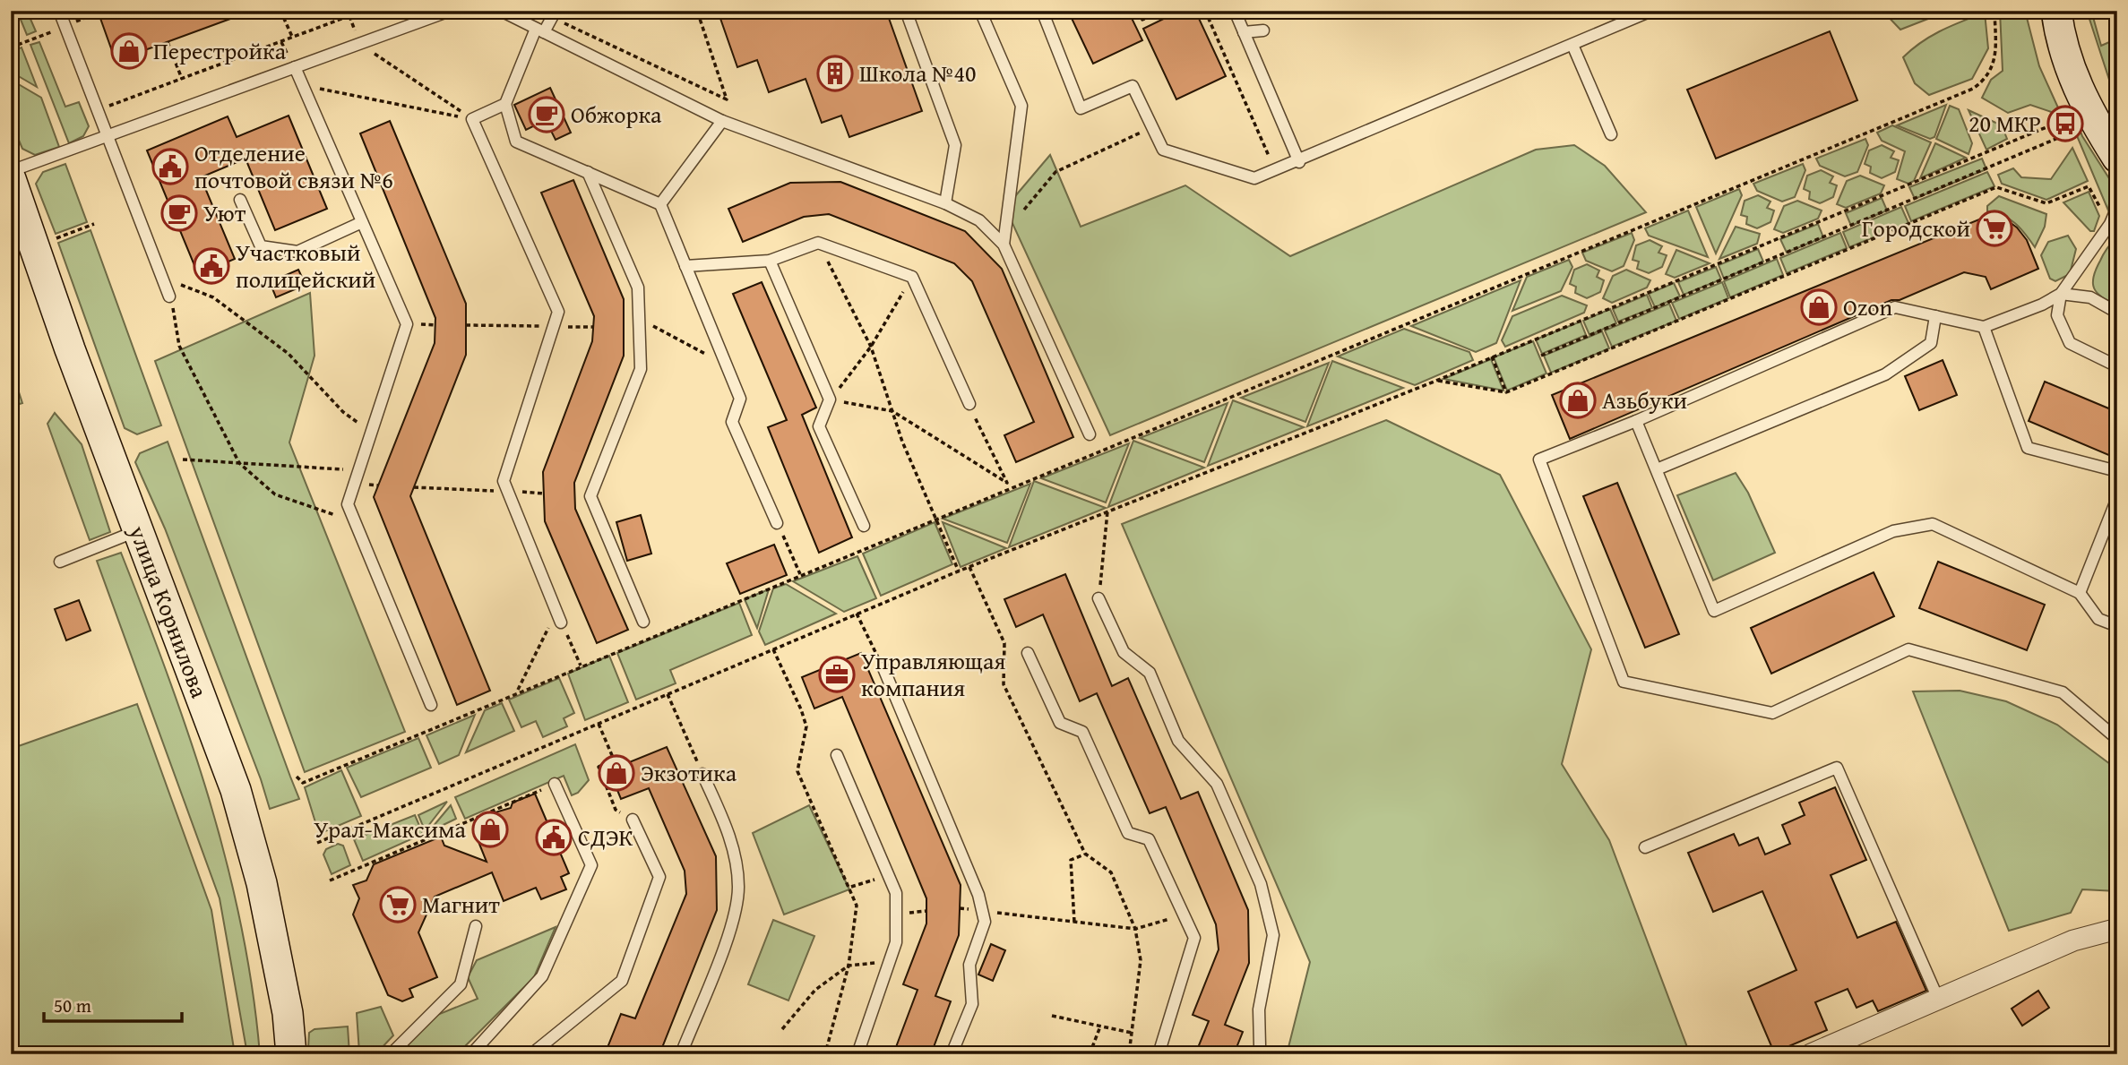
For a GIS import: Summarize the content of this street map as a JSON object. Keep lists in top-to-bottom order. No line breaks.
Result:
{"streets":{"main road":["улица Корнилова"]},"places":{"shop":["Перестройка","Ozon","Азьбуки","Экзотика","Урал-Максима"],"building":["Школа №40"],"cafe":["Обжорка","Уют"],"bus stop":["20 МКР"],"public building":["Отделение почтовой связи №6","Участковый полицейский","СДЭК"],"supermarket":["Городской","Магнит"],"office":["Управляющая компания"]},"scale_bar":"50 m"}
